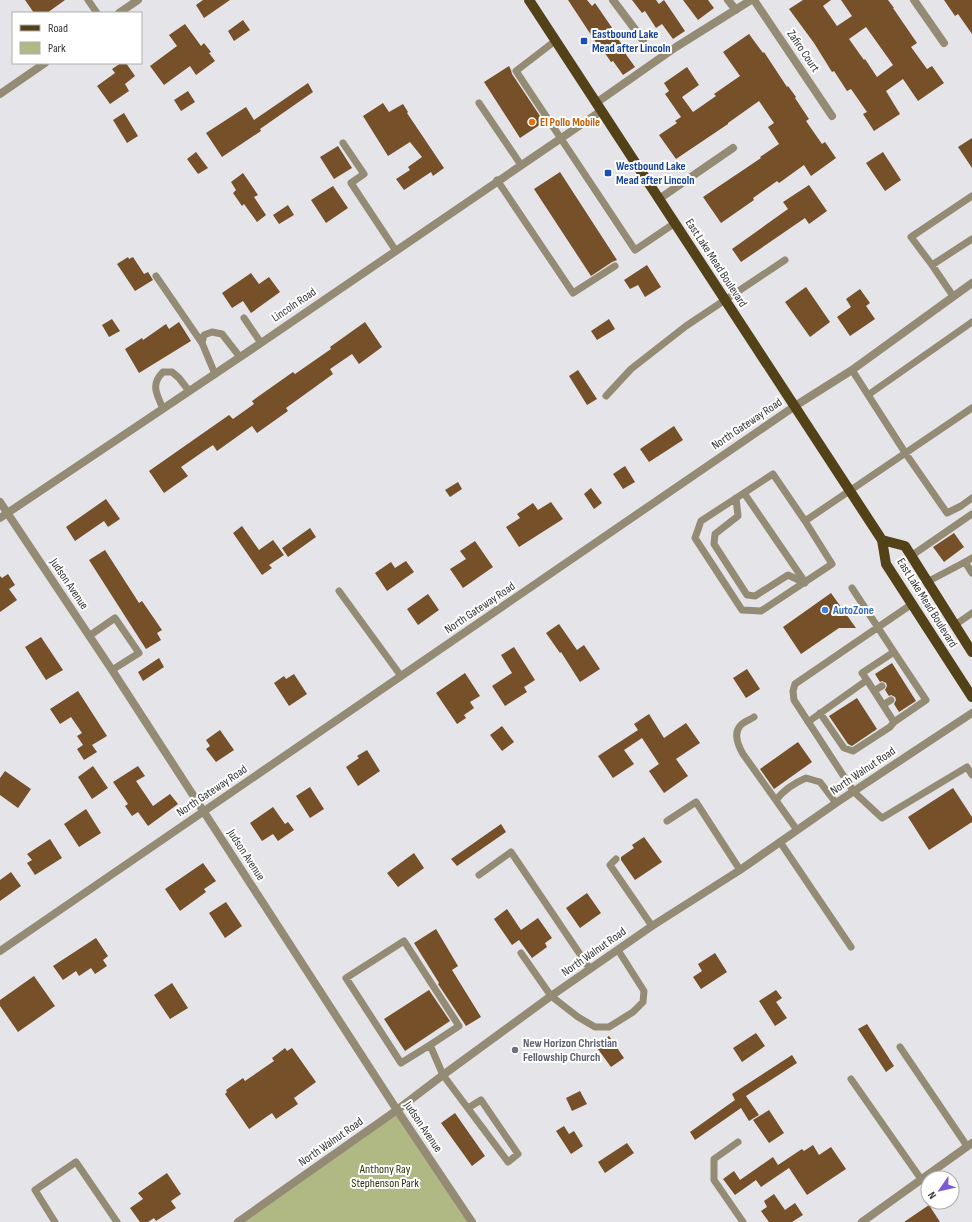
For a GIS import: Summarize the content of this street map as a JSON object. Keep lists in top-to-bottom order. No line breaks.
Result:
{"streets":{"main road":["East Lake Mead Boulevard"],"street":["Zafiro Court","Lincoln Road","North Gateway Road","Judson Avenue","North Walnut Road"]},"crossings":[["East Lake Mead Boulevard","Lincoln Road"],["East Lake Mead Boulevard","North Gateway Road"],["Lincoln Road","Judson Avenue"],["North Gateway Road","Judson Avenue"],["Judson Avenue","North Walnut Road"]],"parks":["Anthony Ray Stephenson Park"],"places":{"transit":["Eastbound Lake Mead after Lincoln","Westbound Lake Mead after Lincoln"],"other":["El Pollo Mobile","AutoZone","New Horizon Christian Fellowship Church"]},"legend":["Road","Park"],"north":"bottom left"}
